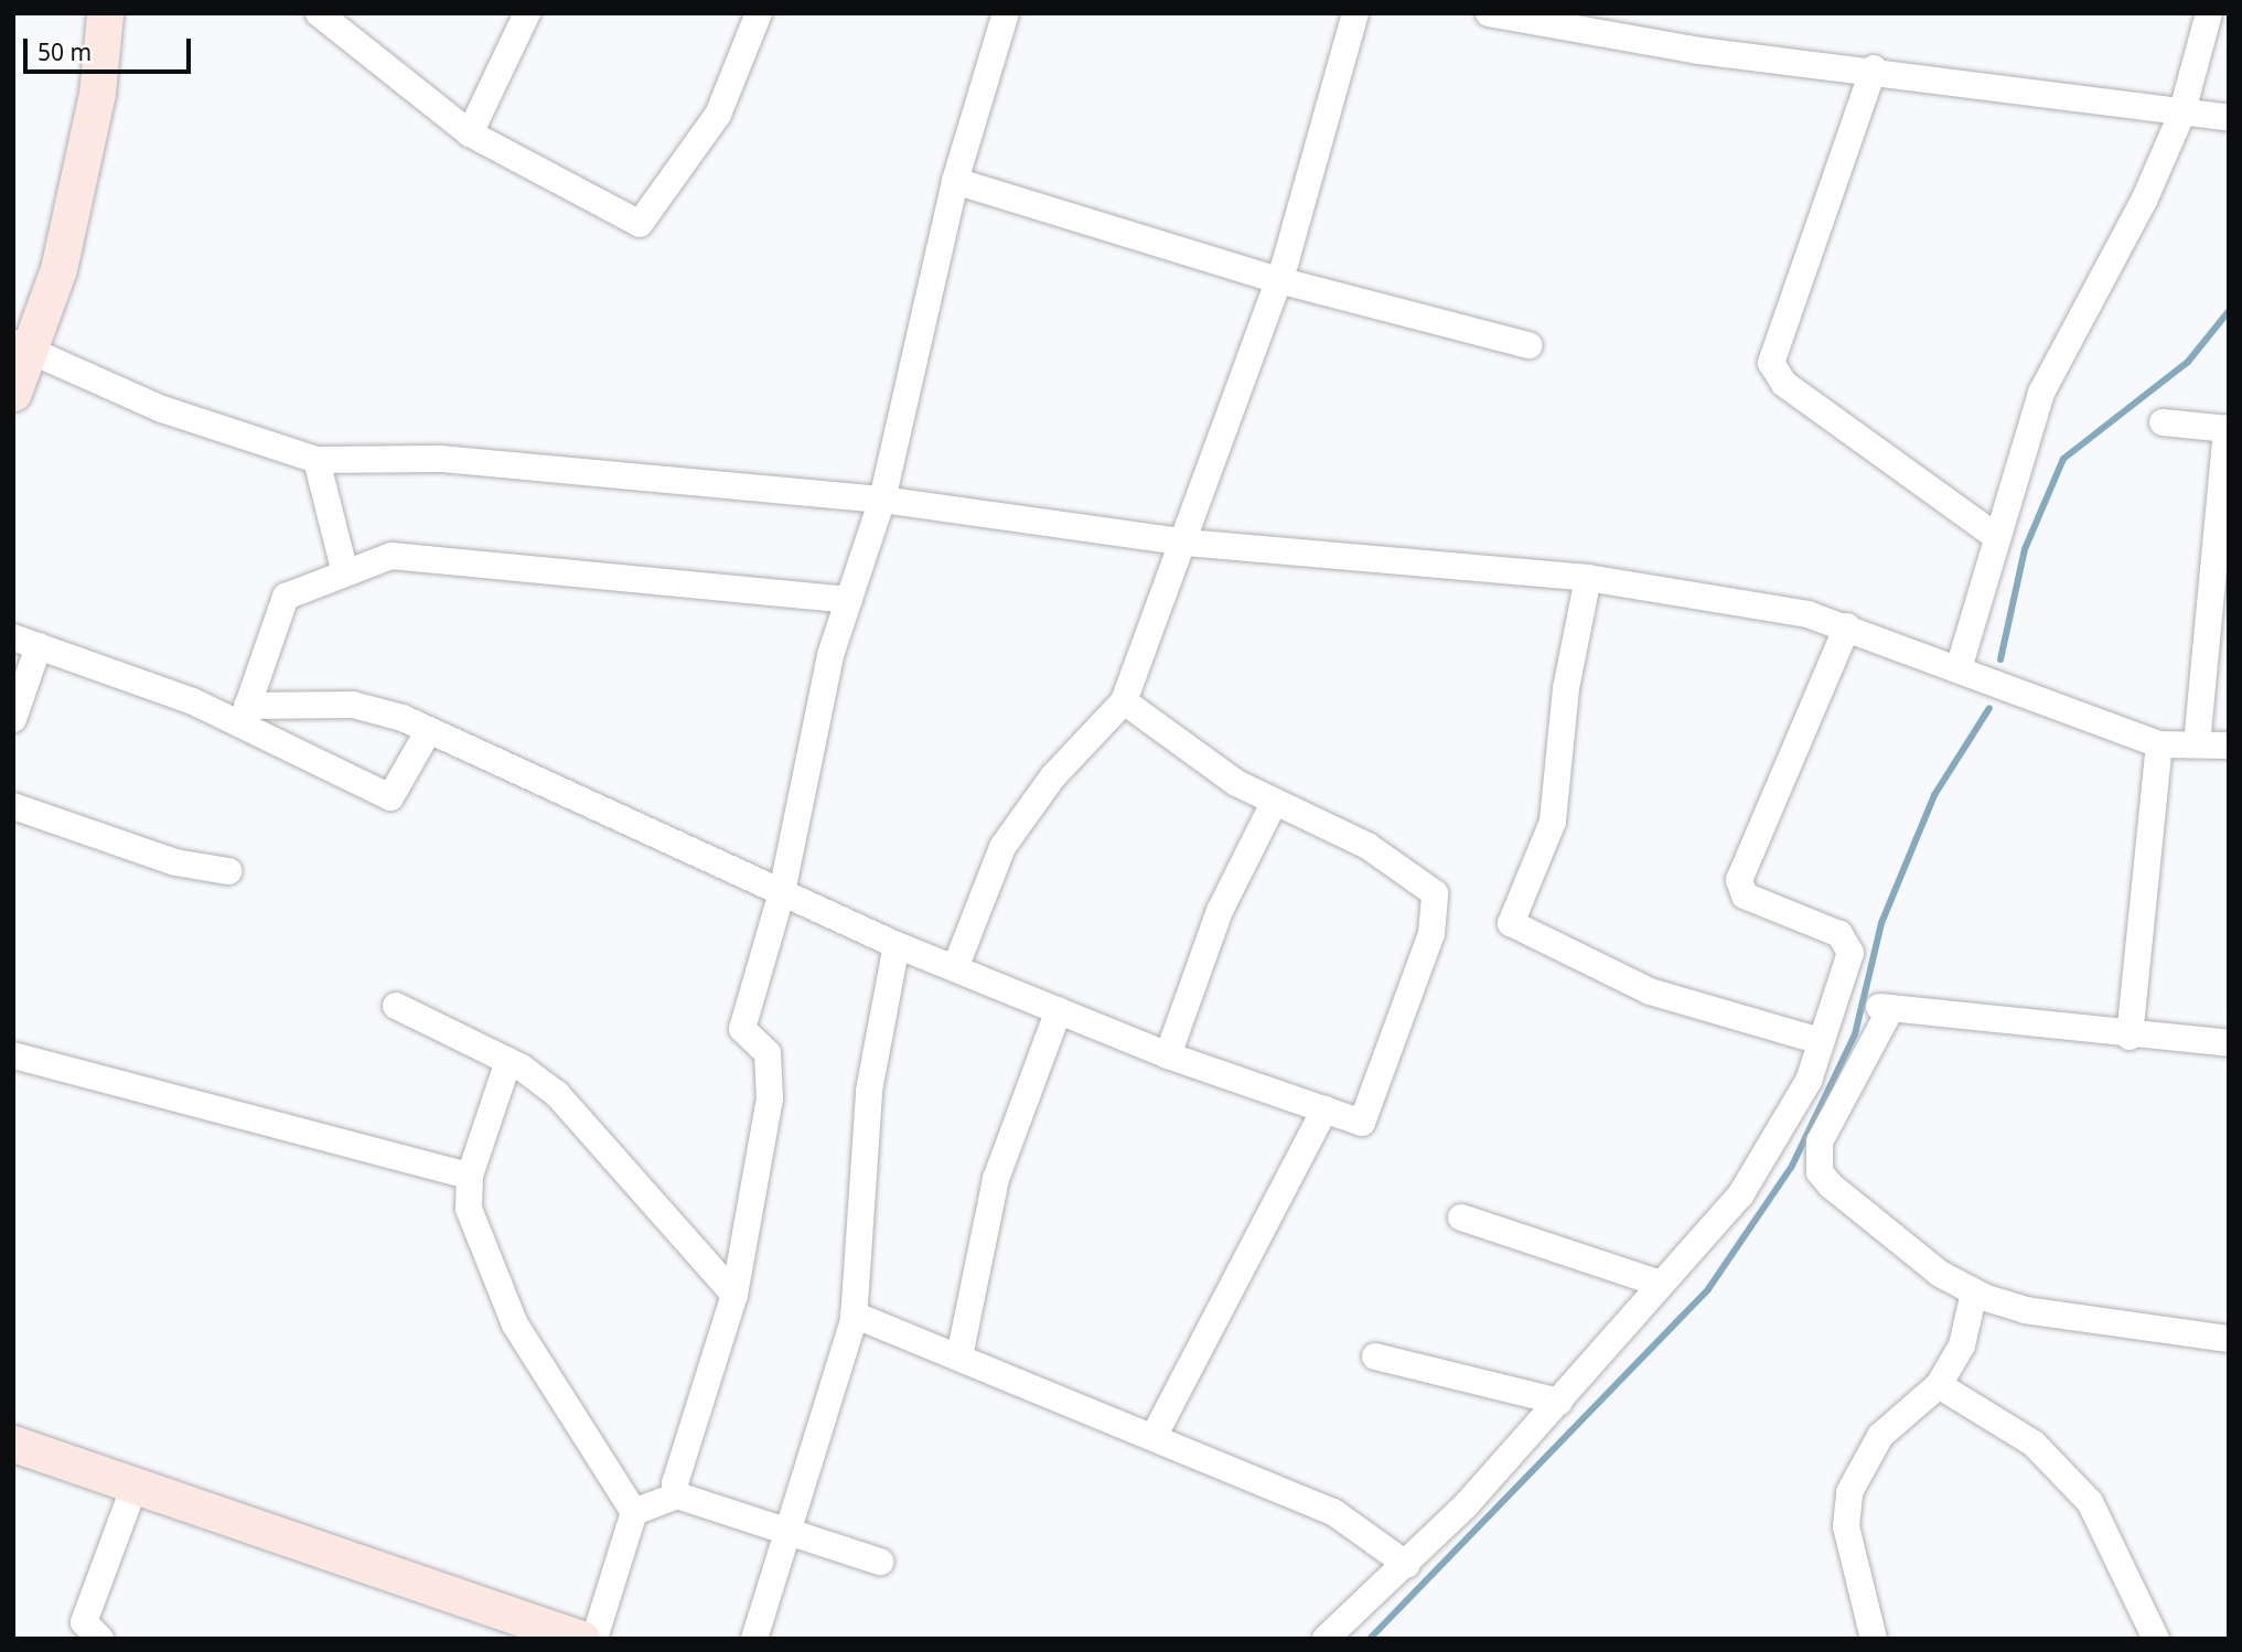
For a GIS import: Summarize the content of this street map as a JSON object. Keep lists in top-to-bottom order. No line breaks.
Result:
{"scale_bar":"50 m"}
